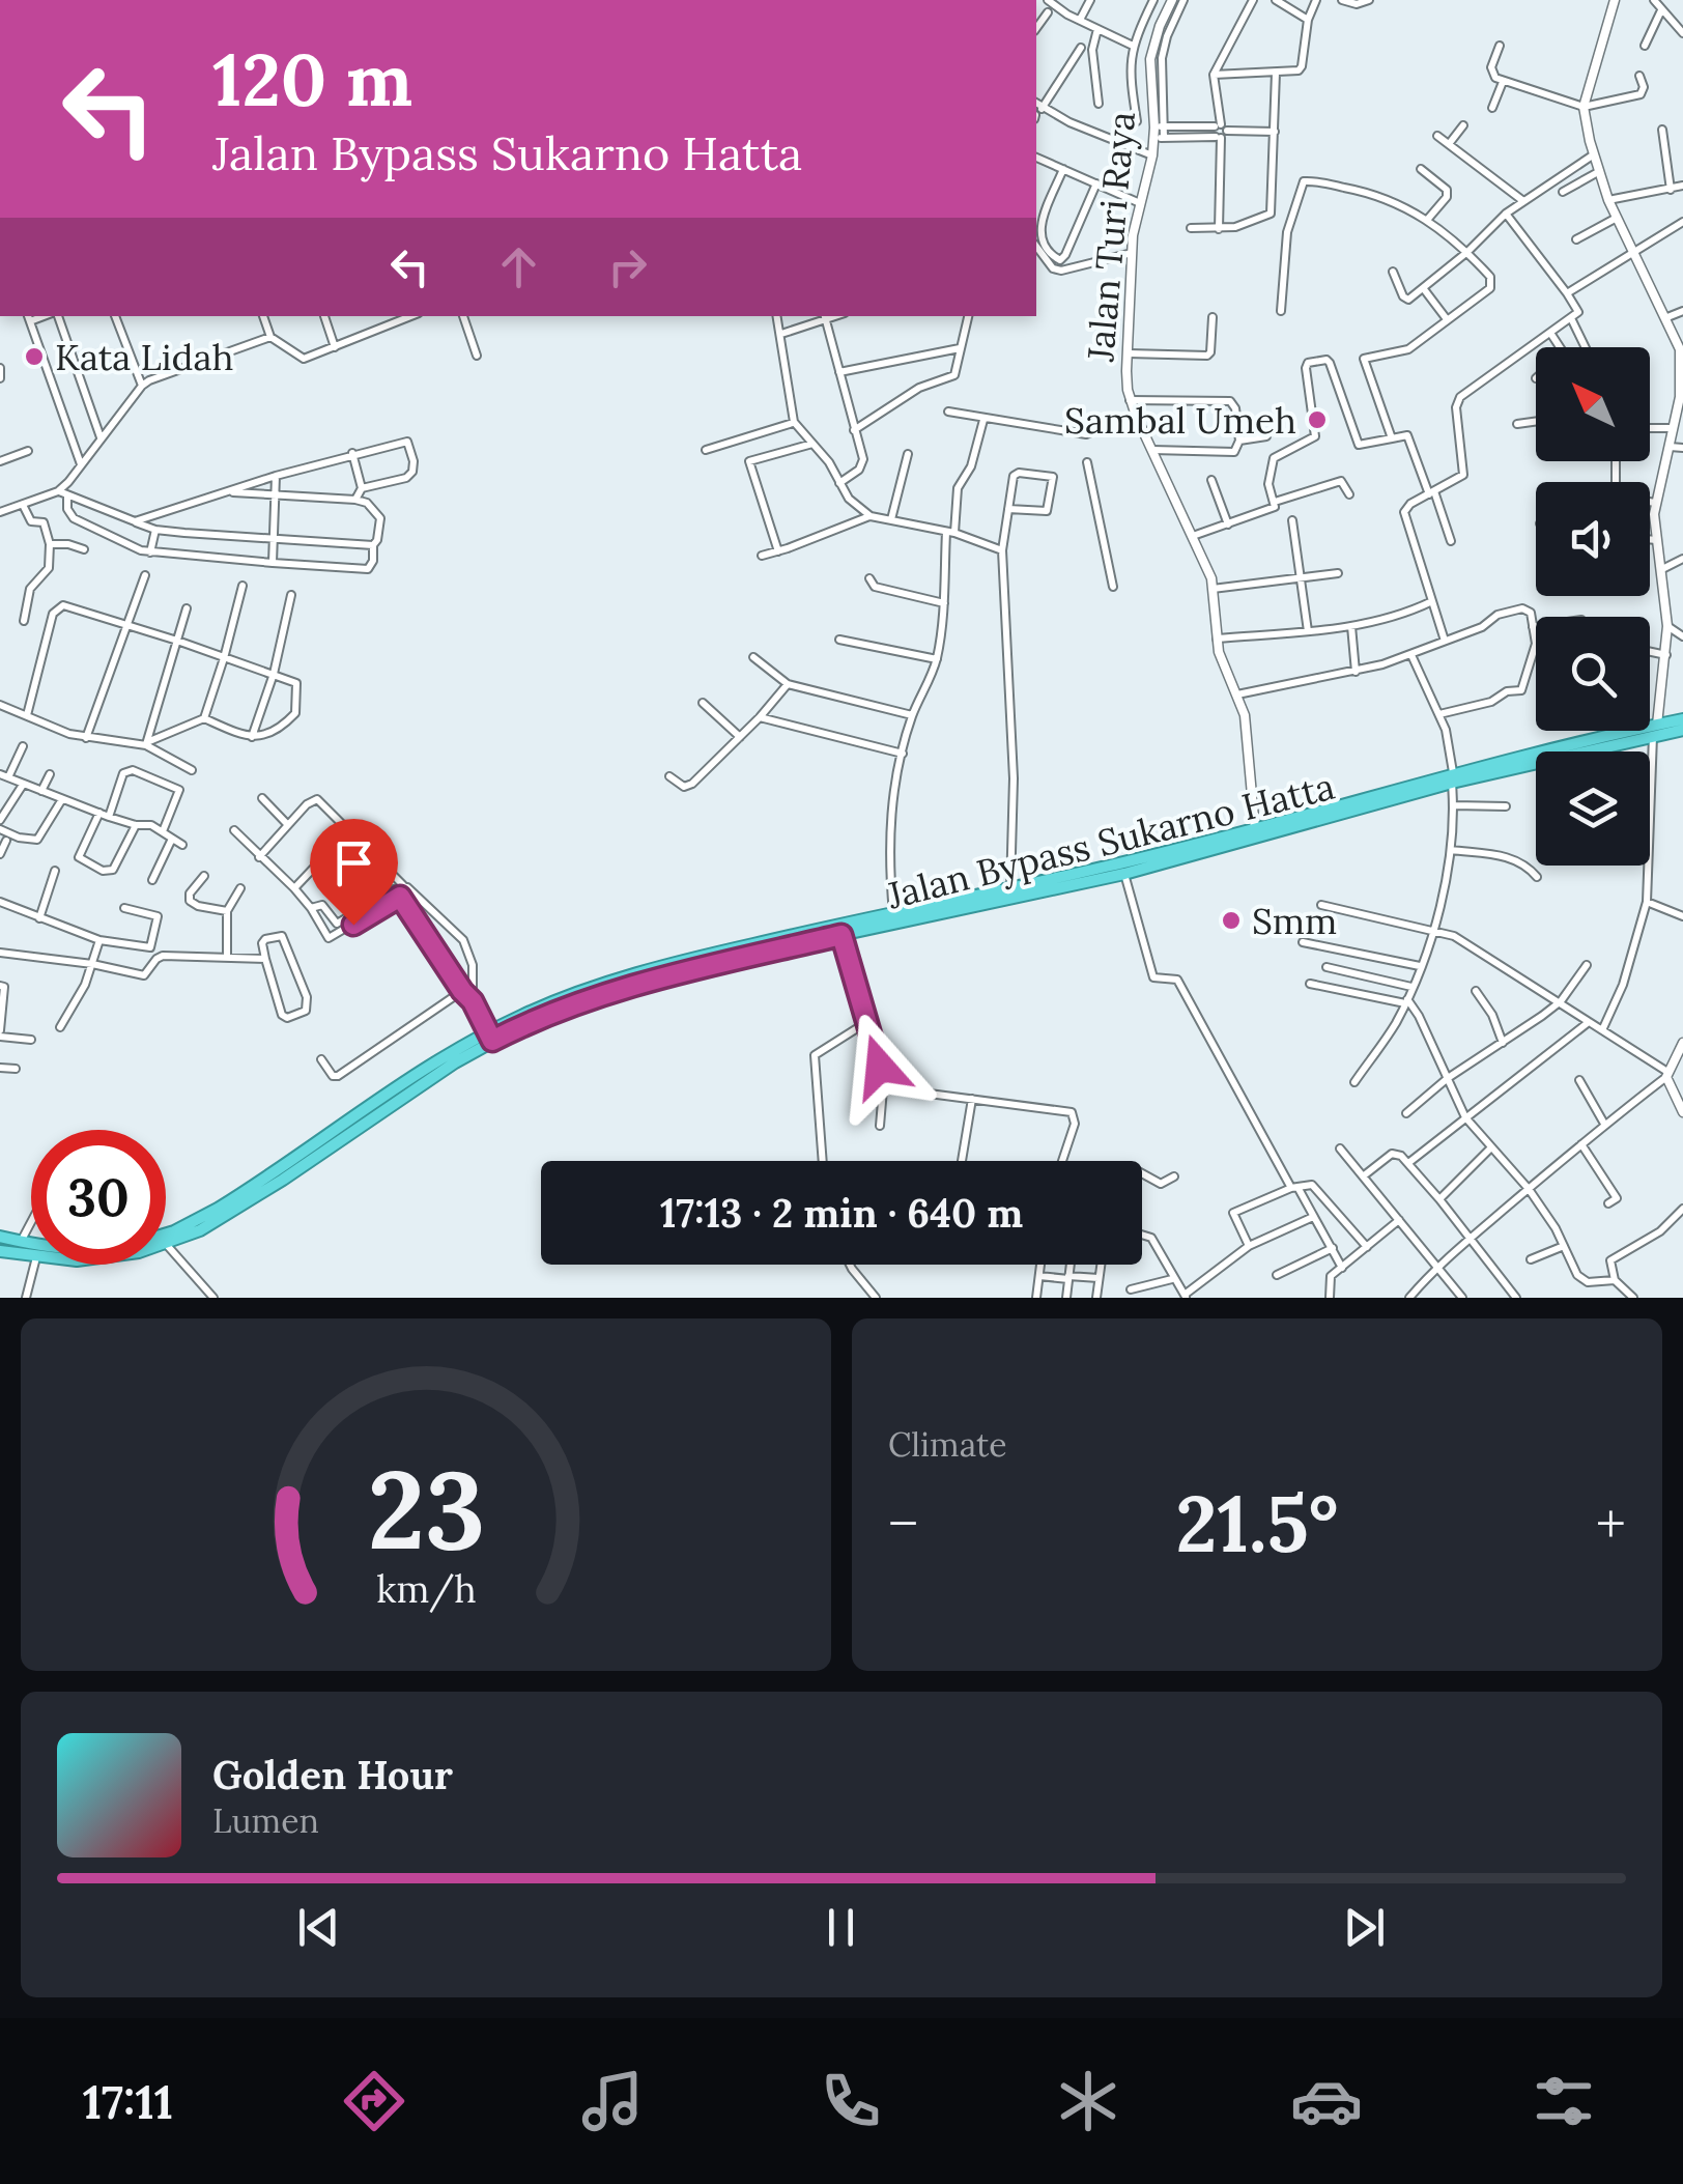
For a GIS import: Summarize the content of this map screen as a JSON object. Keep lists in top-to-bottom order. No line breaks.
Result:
{"streets":{"highway":["Jalan Bypass Sukarno Hatta"],"street":["Jalan Turi Raya"]},"crossings":[["Jalan Turi Raya","Jalan Bypass Sukarno Hatta"]],"places":["Kata Lidah","Sambal Umeh","Smm"],"north":"top left","page":{"turn":["120 m","Jalan Bypass Sukarno Hatta"],"limit":"30","trip":"17:13 · 2 min · 640 m","tile":"Climate","heat":["−","21.5°","+"],"song":["Golden Hour","Lumen"],"tabs":"17:11","gauge":["23","km/h"]}}
